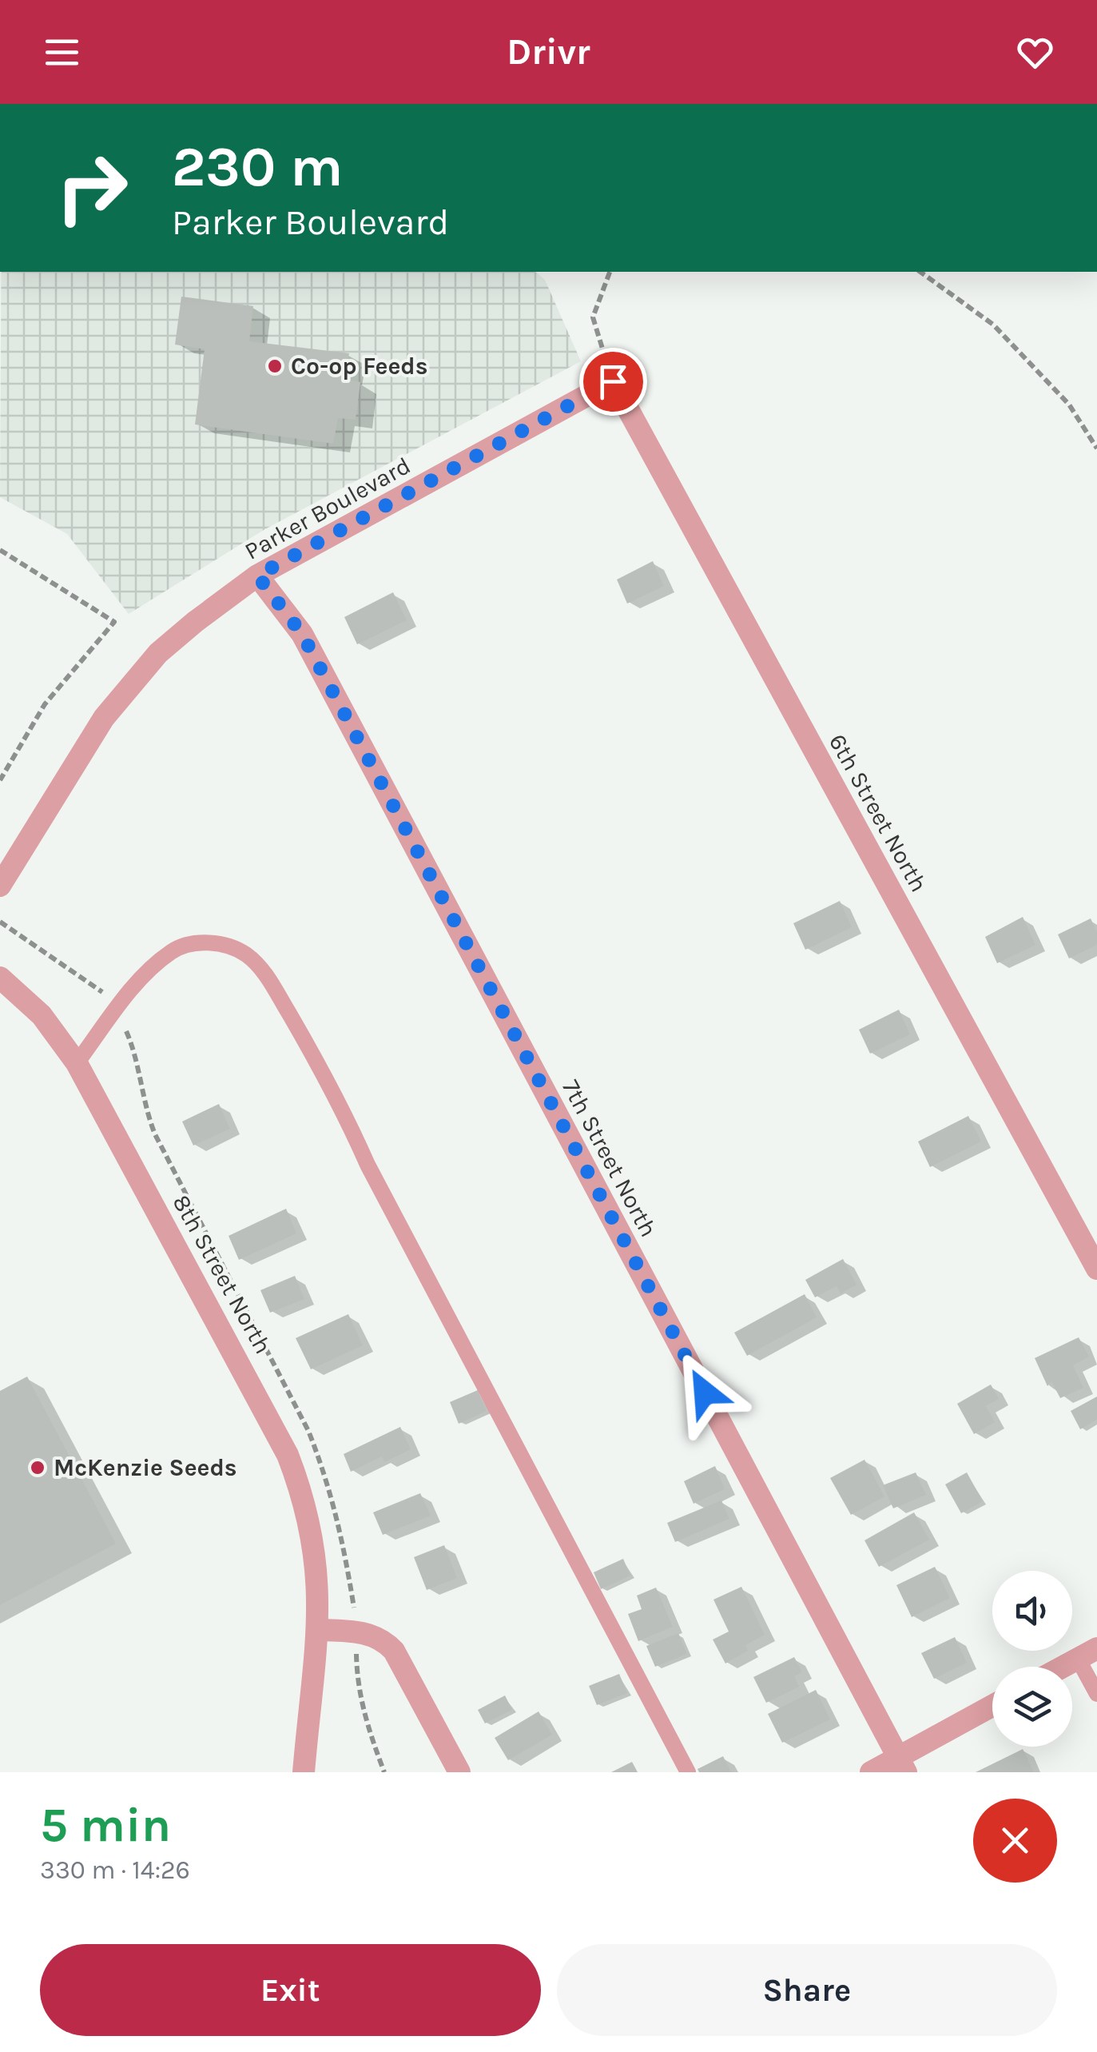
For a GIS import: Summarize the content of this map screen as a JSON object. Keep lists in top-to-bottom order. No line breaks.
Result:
{"streets":{"street":["Parker Boulevard","6th Street North","7th Street North","8th Street North"]},"crossings":[["Parker Boulevard","6th Street North"],["Parker Boulevard","7th Street North"]],"places":["Co-op Feeds","McKenzie Seeds"],"page":{"header":"Drivr","turn":["230 m","Parker Boulevard"],"heading":["5 min","330 m · 14:26"],"buttons":["Exit","Share"]}}
